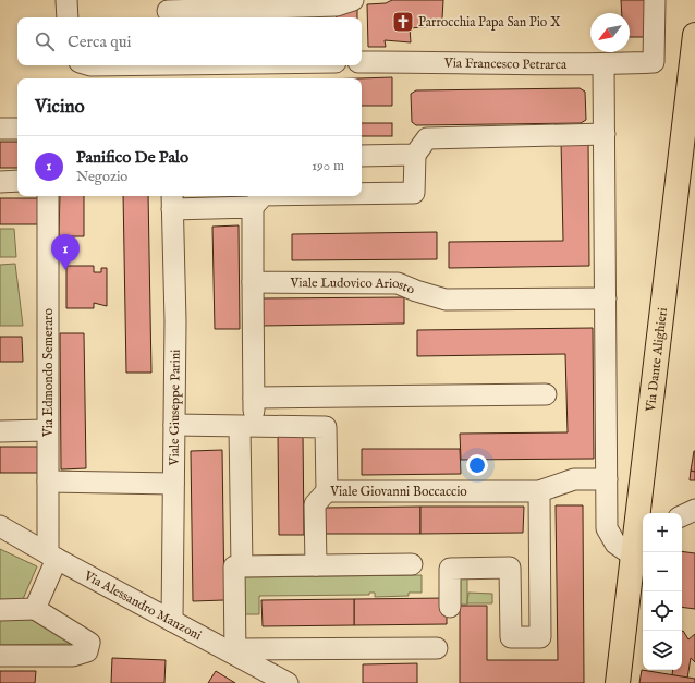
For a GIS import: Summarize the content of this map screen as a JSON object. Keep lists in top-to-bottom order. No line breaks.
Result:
{"streets":{"main road":["Via Dante Alighieri"],"street":["Via Francesco Petrarca","Viale Ludovico Ariosto","Via Edmondo Semeraro","Viale Giuseppe Parini","Viale Giovanni Boccaccio","Via Alessandro Manzoni"]},"crossings":[["Via Edmondo Semeraro","Via Alessandro Manzoni"],["Viale Giuseppe Parini","Viale Giovanni Boccaccio"],["Viale Giuseppe Parini","Via Alessandro Manzoni"]],"places":{"church":["Parrocchia Papa San Pio X"]},"north":"bottom left","page":{"search":"Cerca qui","heading":"Vicino","list":[{"mark":"1","name":"Panifico De Palo","note":"Negozio","value":"190 m"}],"pins":"1","map_buttons":["+","−"]}}
